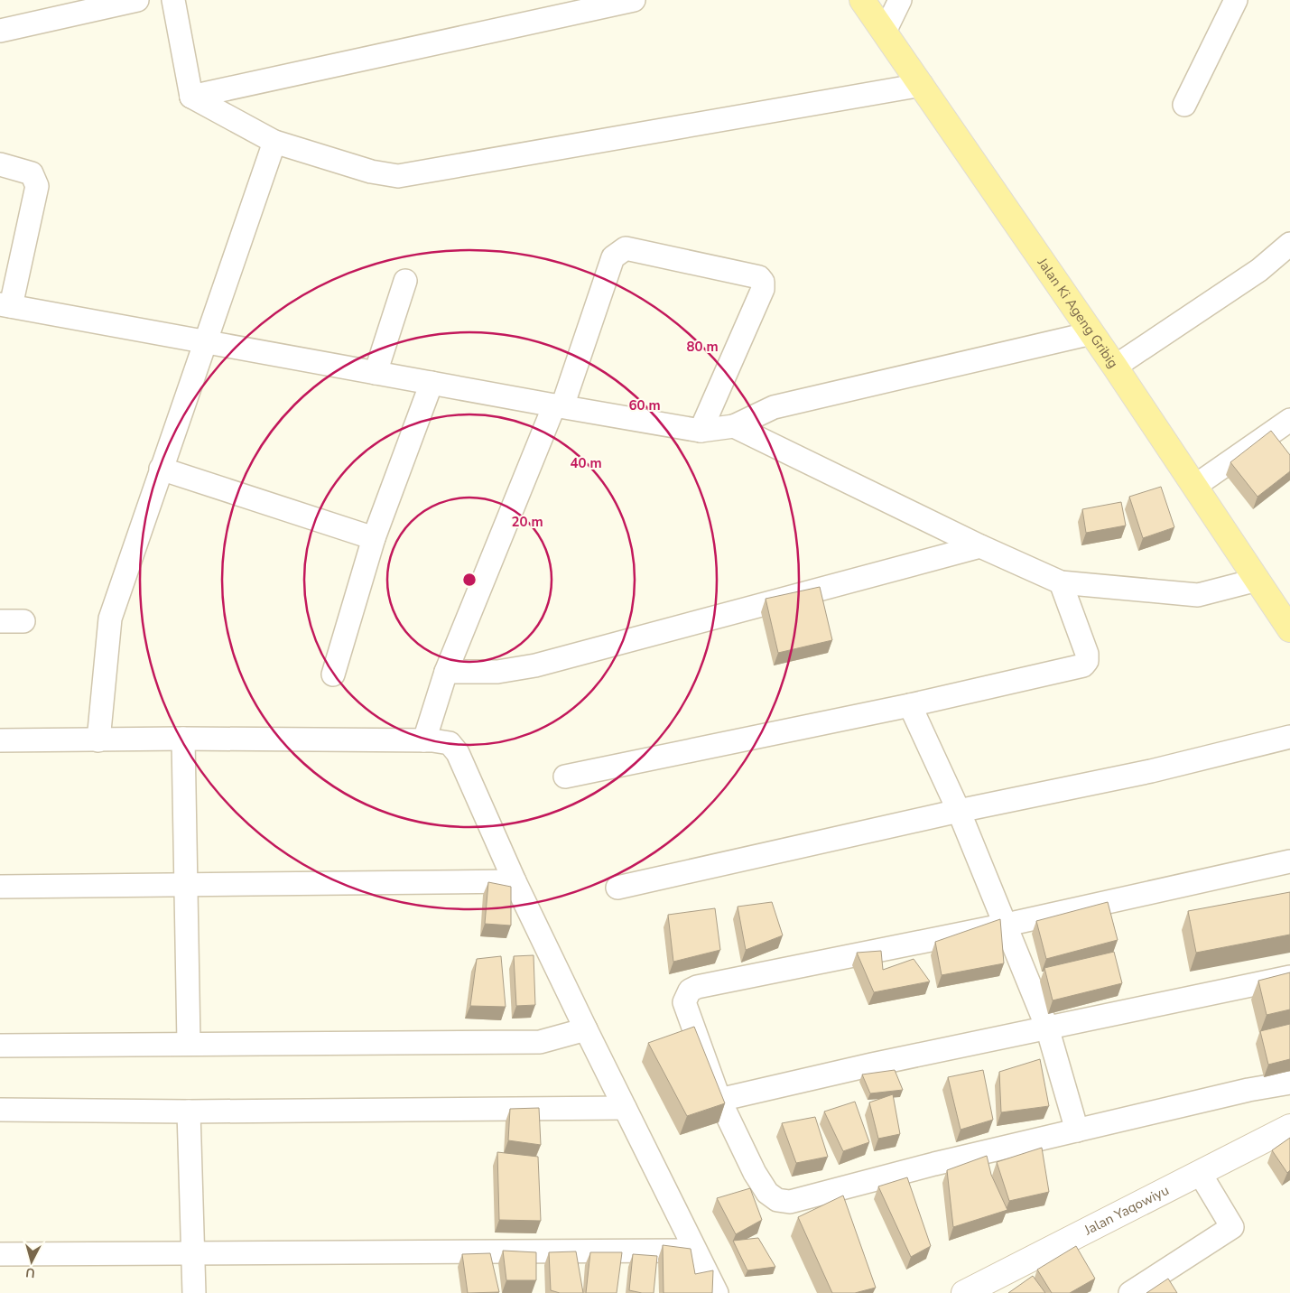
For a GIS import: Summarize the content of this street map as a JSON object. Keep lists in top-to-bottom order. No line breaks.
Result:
{"streets":{"main road":["Jalan Ki Ageng Gribig"],"street":["Jalan Yaqowiyu"]},"north":"bottom","rings":["80 m","60 m","40 m","20 m"]}
